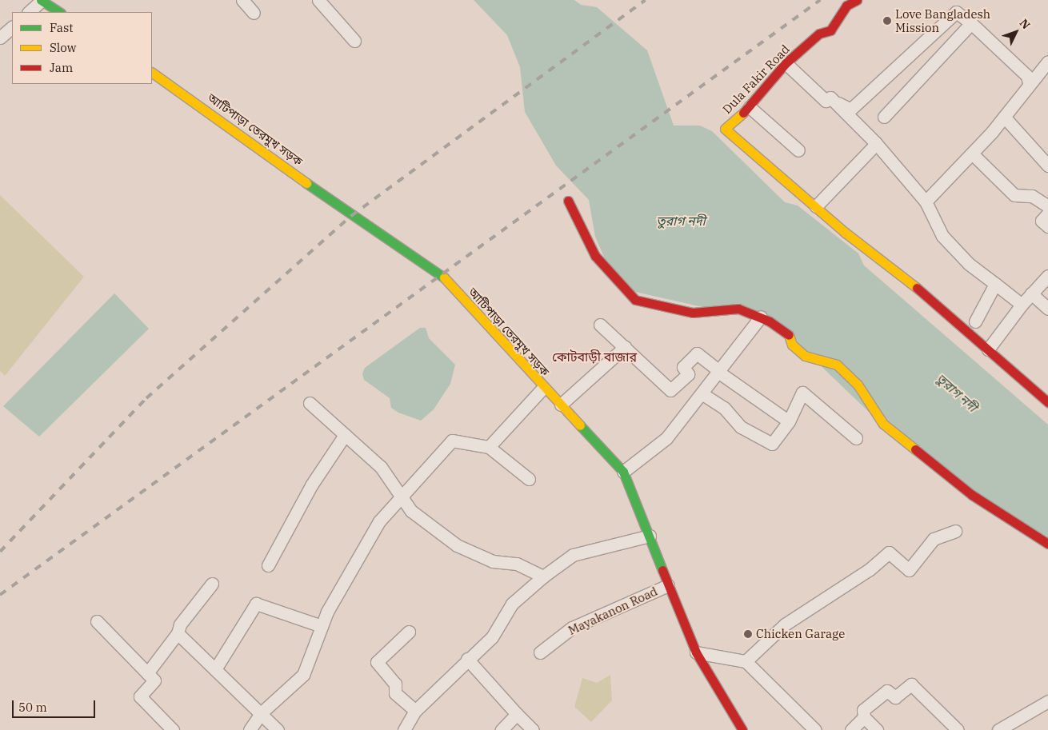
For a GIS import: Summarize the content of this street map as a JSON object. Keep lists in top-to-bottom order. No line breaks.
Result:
{"streets":{"street":["Dula Fakir Road","আটিপাড়া তেরমুখ সড়ক","Mayakanon Road"]},"crossings":[["আটিপাড়া তেরমুখ সড়ক","Mayakanon Road"]],"districts":["কোটবাড়ী বাজার"],"water":["তুরাগ নদী"],"places":["Love Bangladesh Mission","Chicken Garage"],"legend":["Fast","Slow","Jam"],"scale_bar":"50 m","north":"top right"}
